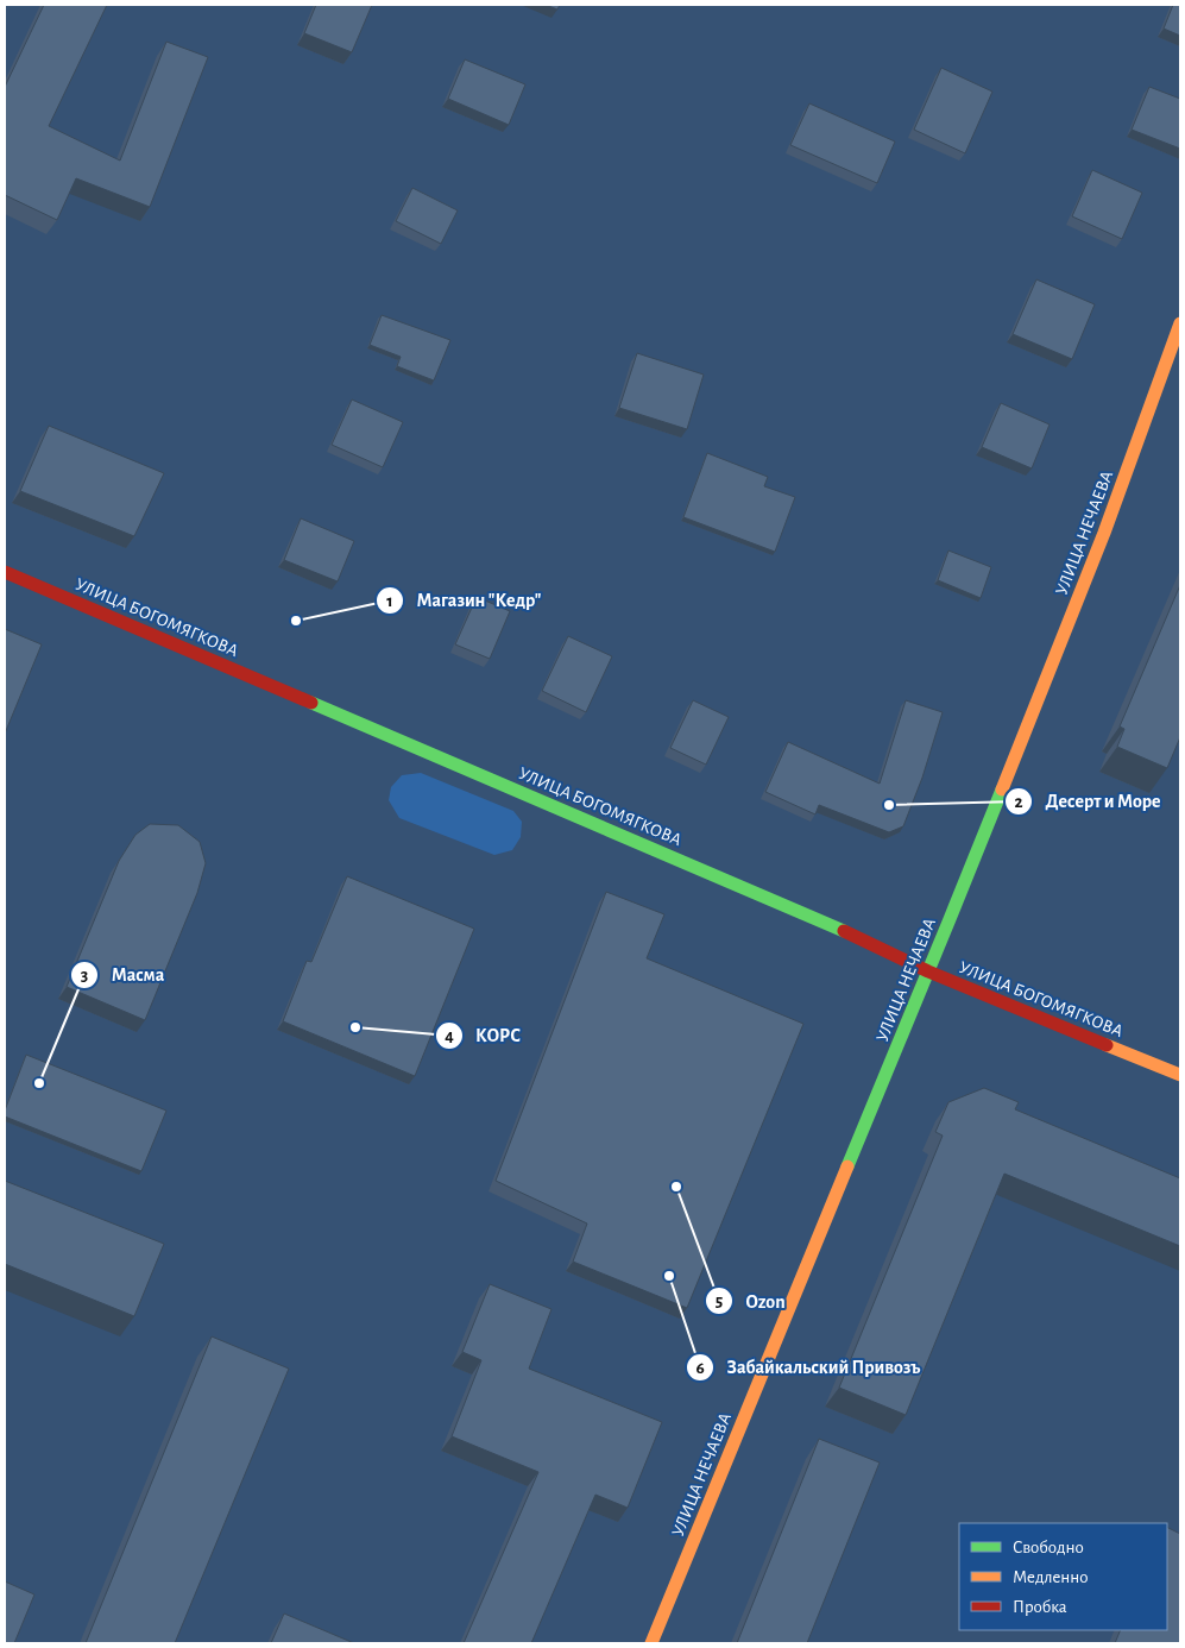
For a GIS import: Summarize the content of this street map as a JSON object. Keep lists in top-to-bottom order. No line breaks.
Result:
{"streets":{"street":["УЛИЦА НЕЧАЕВА","УЛИЦА БОГОМЯГКОВА"]},"crossings":[["УЛИЦА НЕЧАЕВА","УЛИЦА БОГОМЯГКОВА"]],"places":["Магазин \"Кедр\"","Десерт и Море","КОРС","Масма","Ozon","Забайкальский Привозъ"],"legend":["Свободно","Медленно","Пробка"]}
